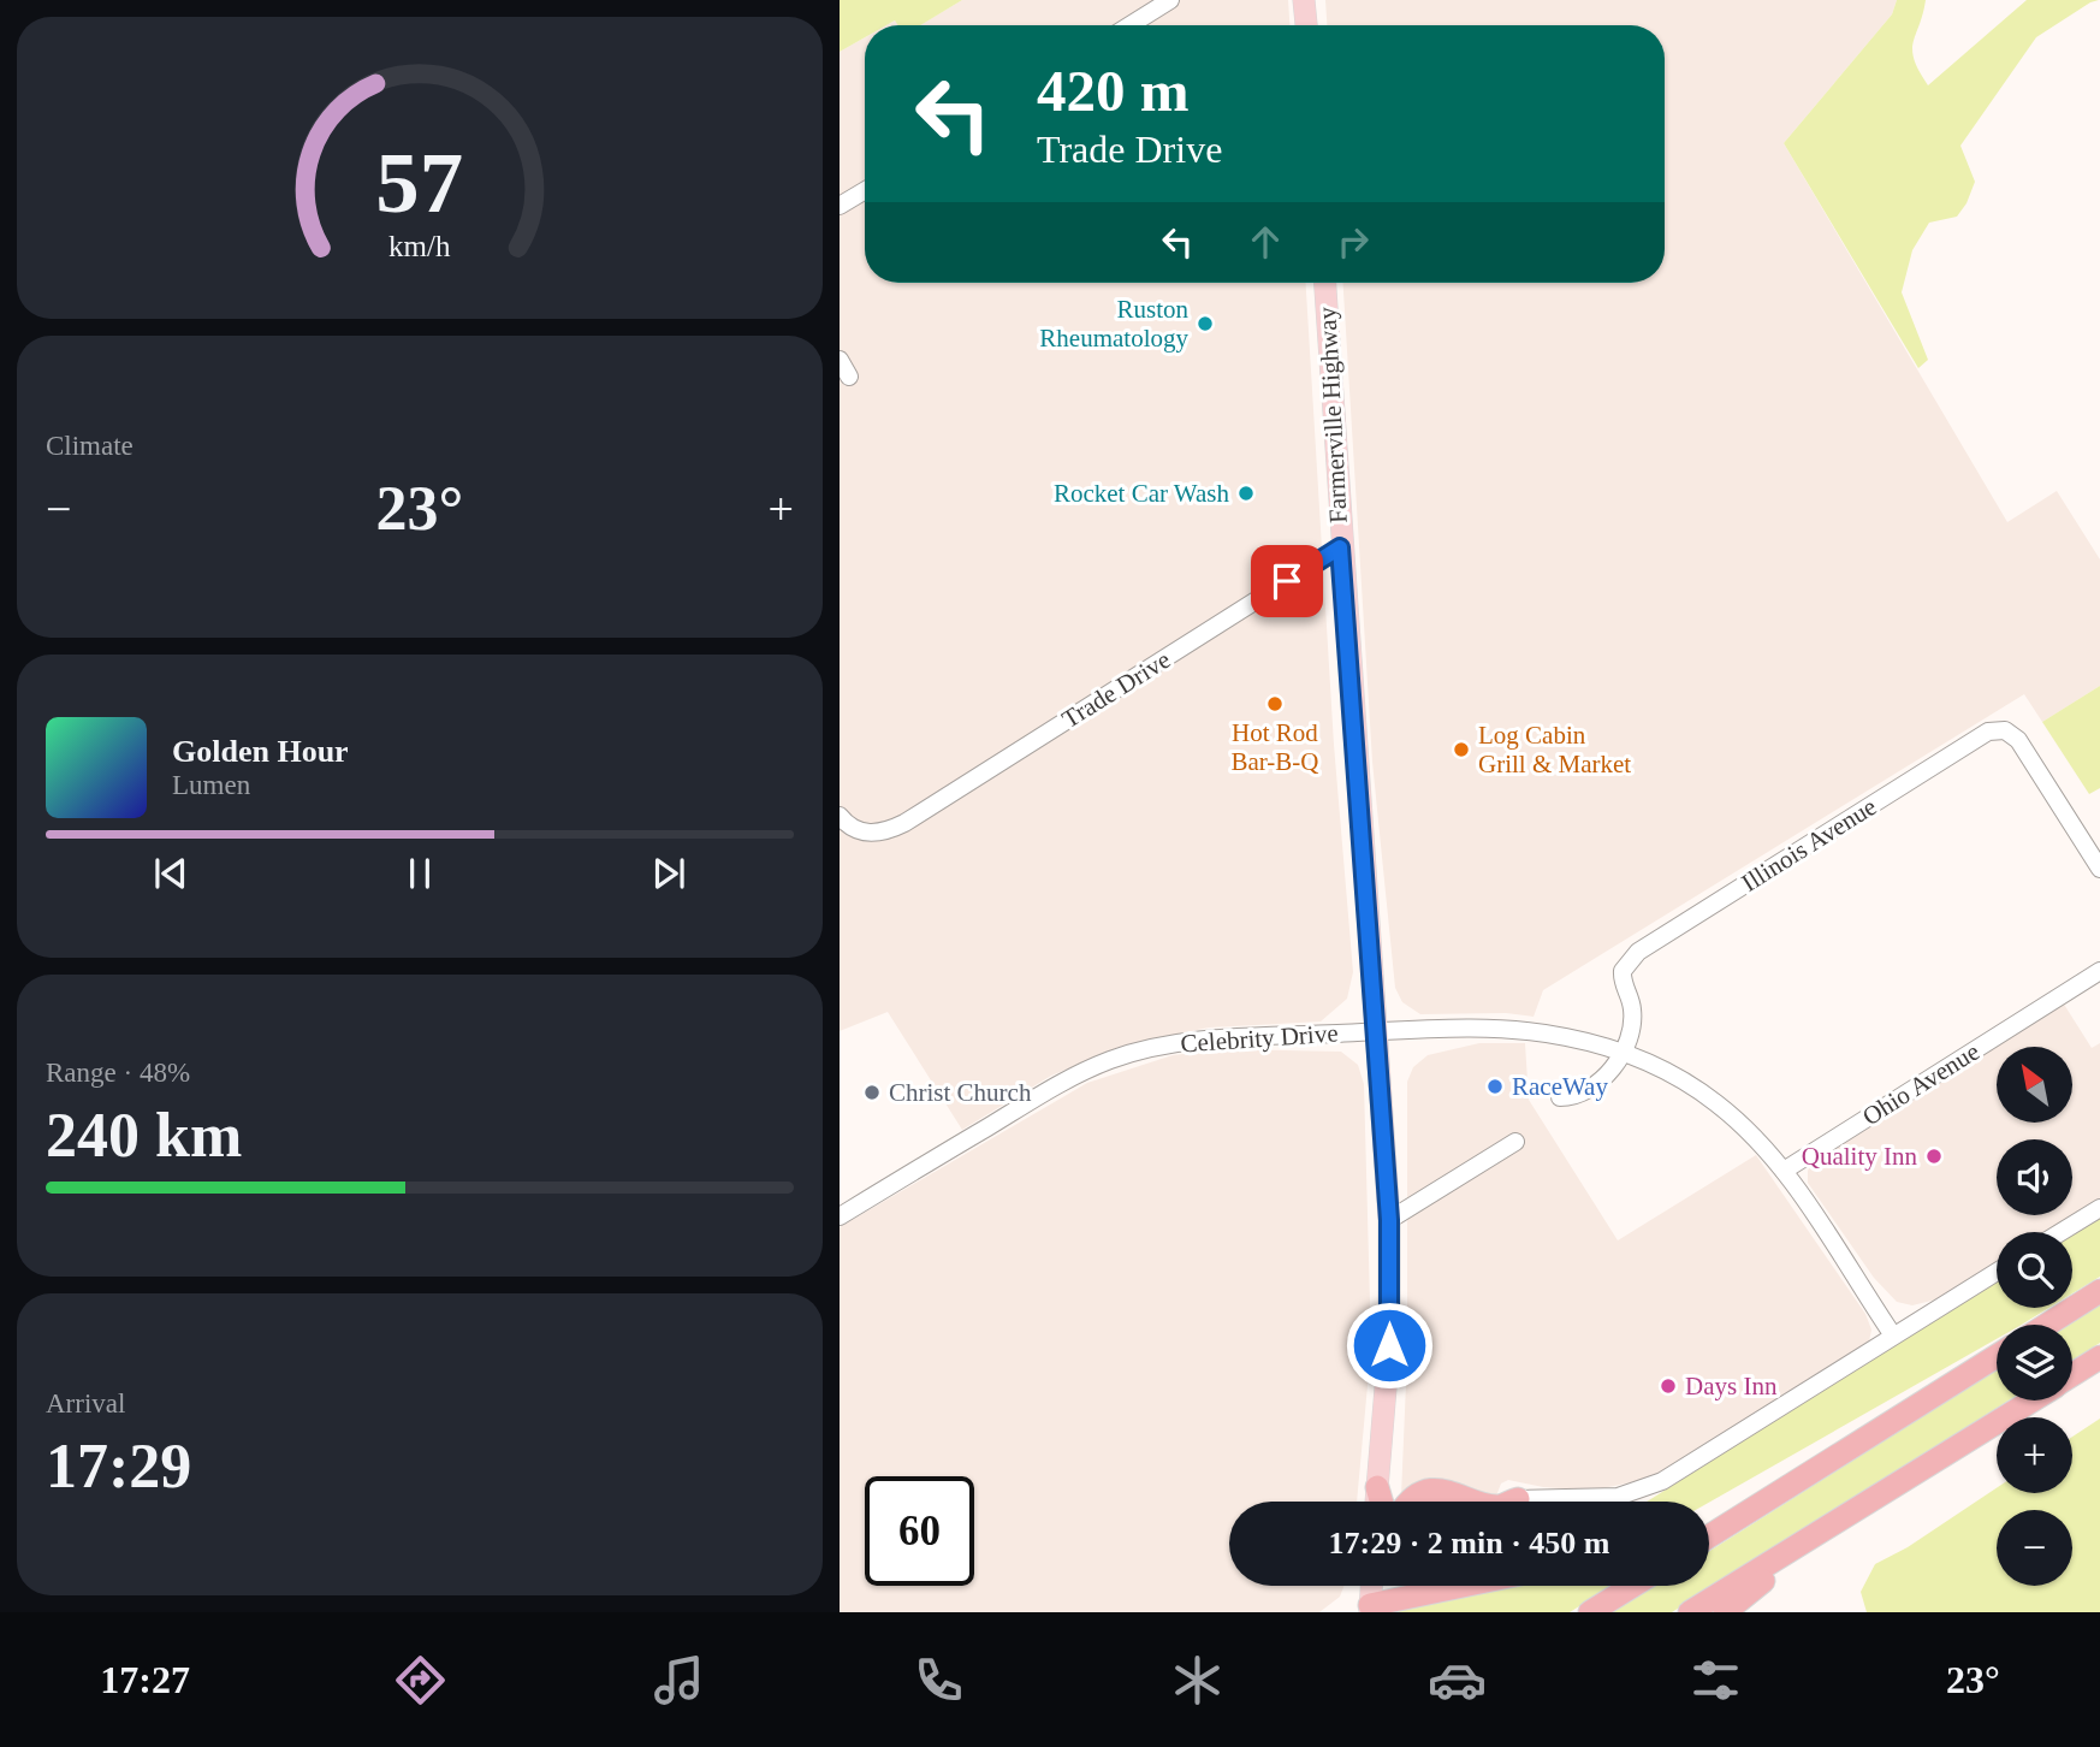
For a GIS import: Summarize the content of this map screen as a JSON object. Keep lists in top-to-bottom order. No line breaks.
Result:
{"streets":{"main road":["Farmerville Highway"],"street":["Trade Drive","Illinois Avenue","Celebrity Drive","Ohio Avenue"]},"crossings":[["Farmerville Highway","Trade Drive"],["Farmerville Highway","Celebrity Drive"],["Illinois Avenue","Celebrity Drive"],["Celebrity Drive","Ohio Avenue"]],"places":["Ruston Rheumatology","Rocket Car Wash","Hot Rod Bar-B-Q","Log Cabin Grill & Market","RaceWay","Christ Church","Quality Inn","Days Inn"],"north":"top left","page":{"turn":["420 m","Trade Drive"],"tile":["Climate",["Range · 48%","240 km"],["Arrival","17:29"]],"heat":["−","23°","+"],"song":["Golden Hour","Lumen"],"map_buttons":["+","−"],"limit":"60","trip":"17:29 · 2 min · 450 m","tabs":["17:27","23°"],"gauge":["57","km/h"]}}
